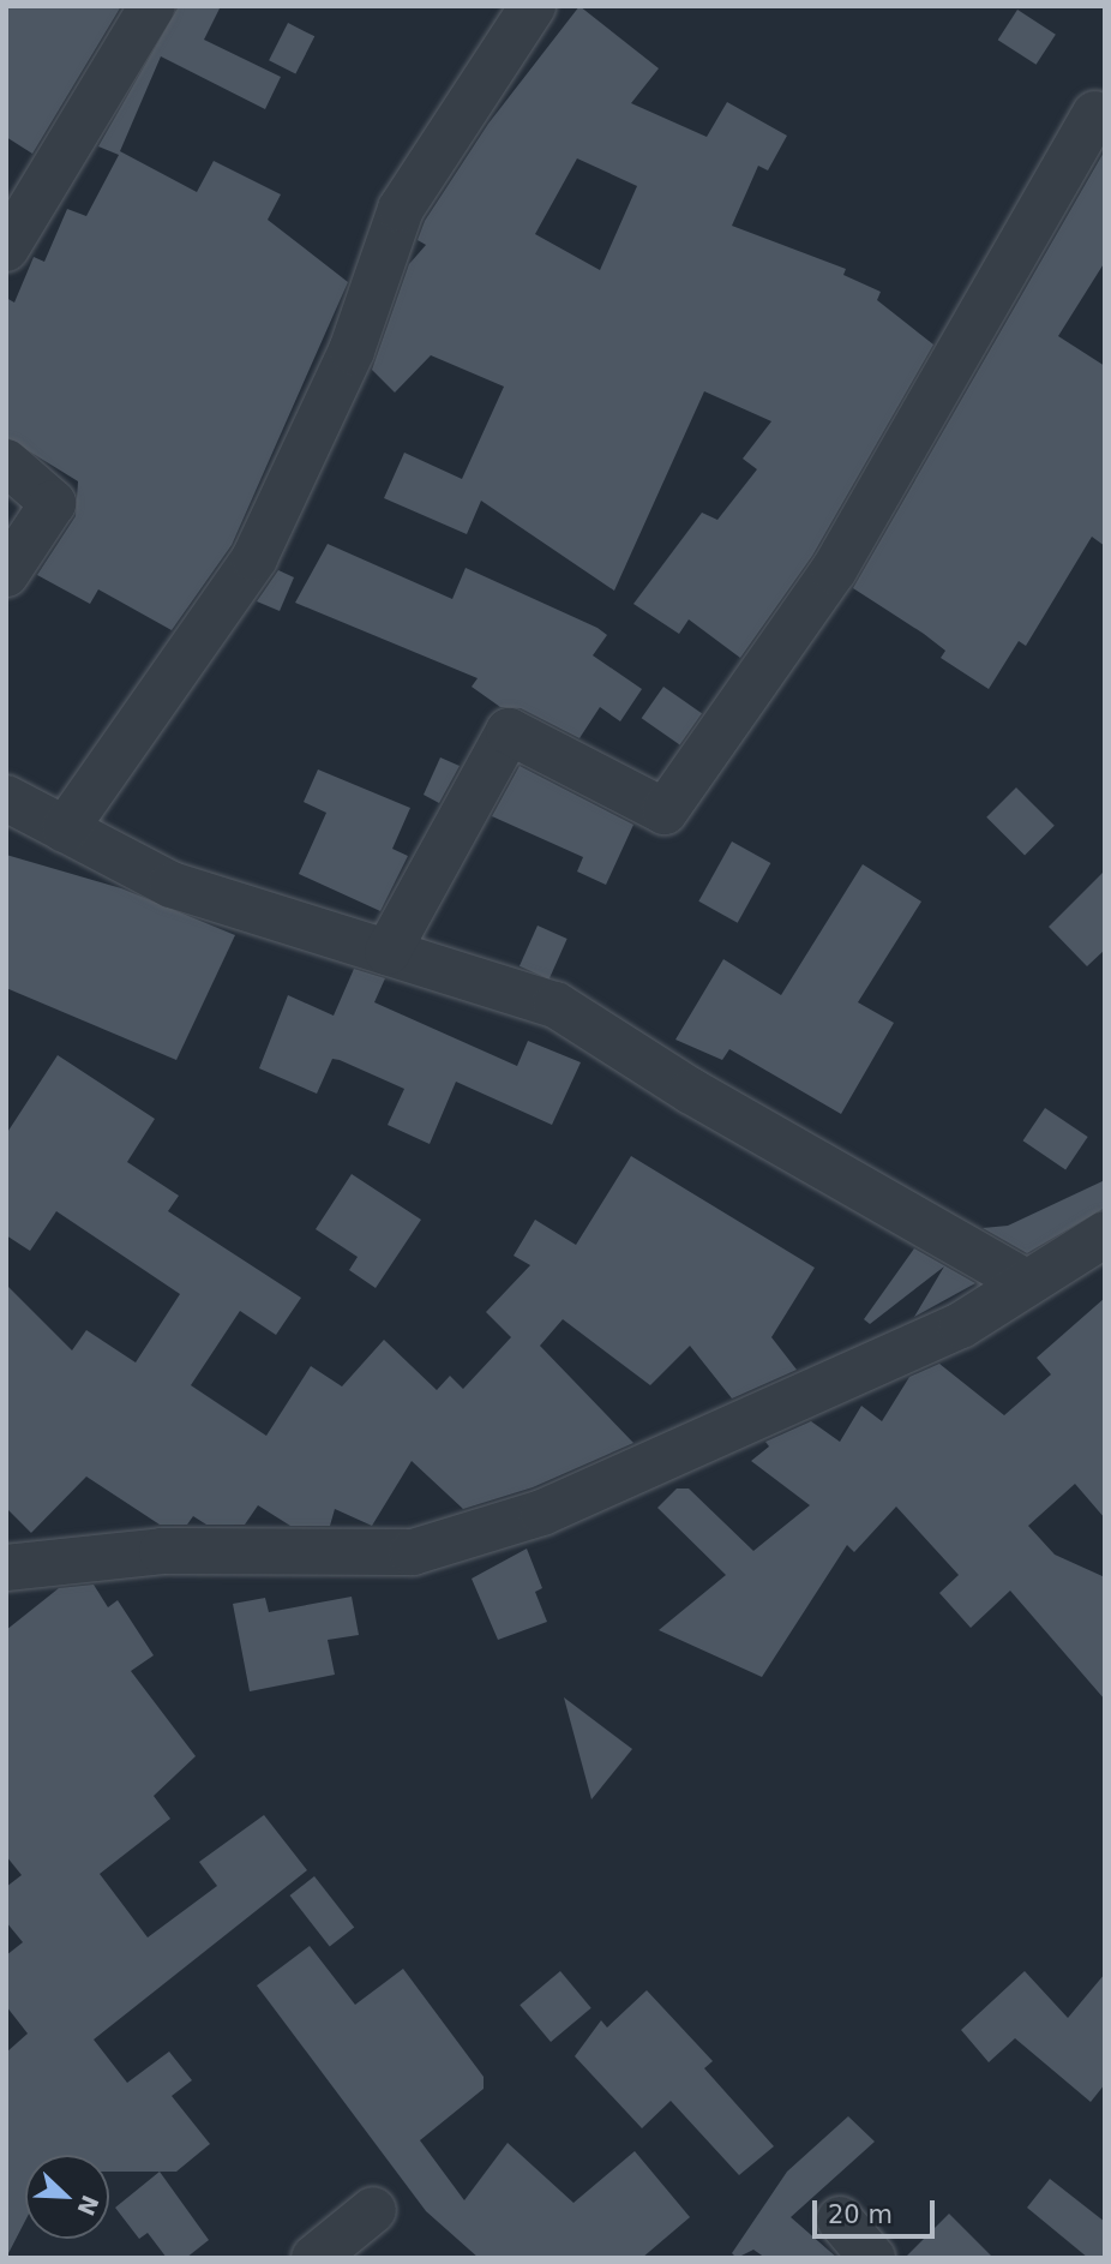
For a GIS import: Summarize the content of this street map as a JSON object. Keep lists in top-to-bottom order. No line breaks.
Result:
{"scale_bar":"20 m","north":"bottom right"}
